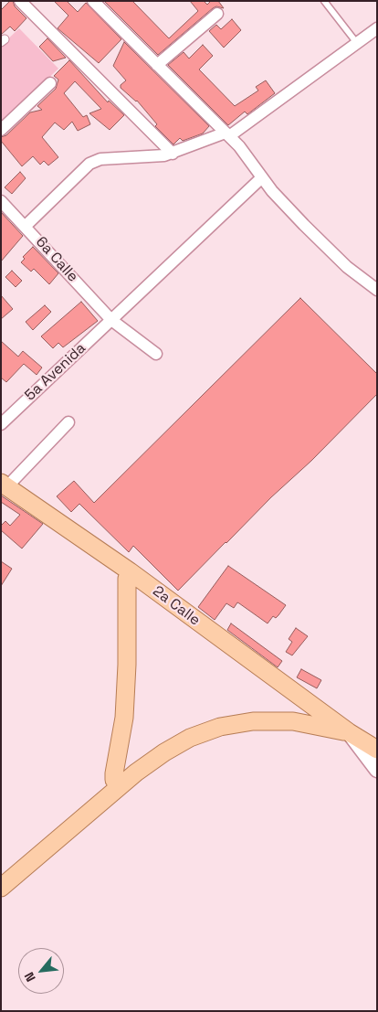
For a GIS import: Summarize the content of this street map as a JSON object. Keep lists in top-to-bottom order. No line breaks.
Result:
{"streets":{"main road":["2a Calle"],"street":["6a Calle","5a Avenida"]},"crossings":[["6a Calle","5a Avenida"]],"north":"bottom left"}
